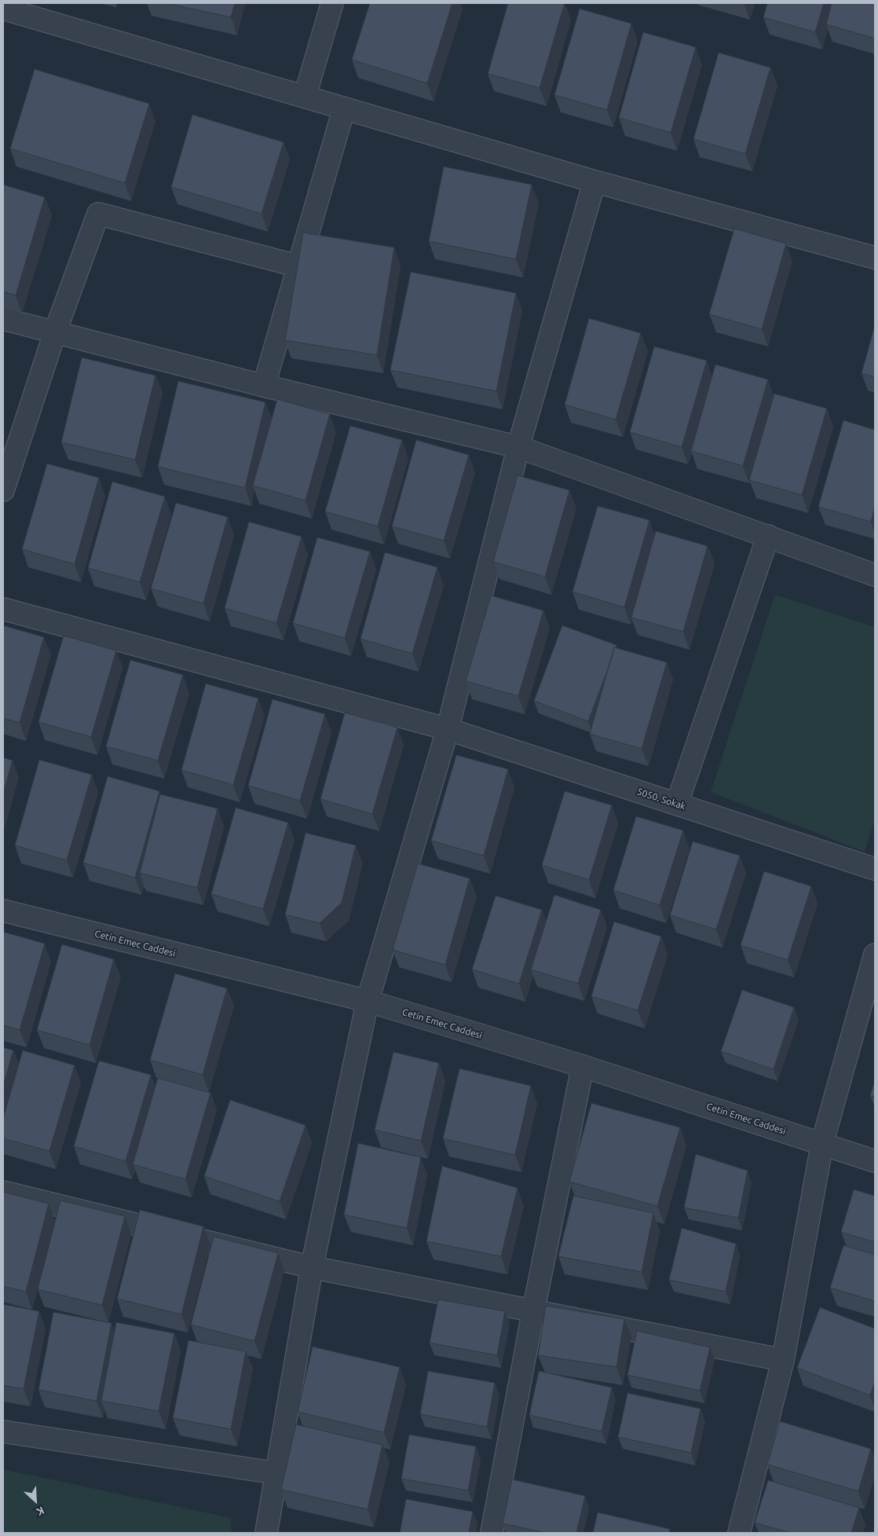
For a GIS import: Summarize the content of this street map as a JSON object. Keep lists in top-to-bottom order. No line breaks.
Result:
{"streets":{"street":["5050. Sokak","Cetin Emec Caddesi"]},"north":"bottom right"}
